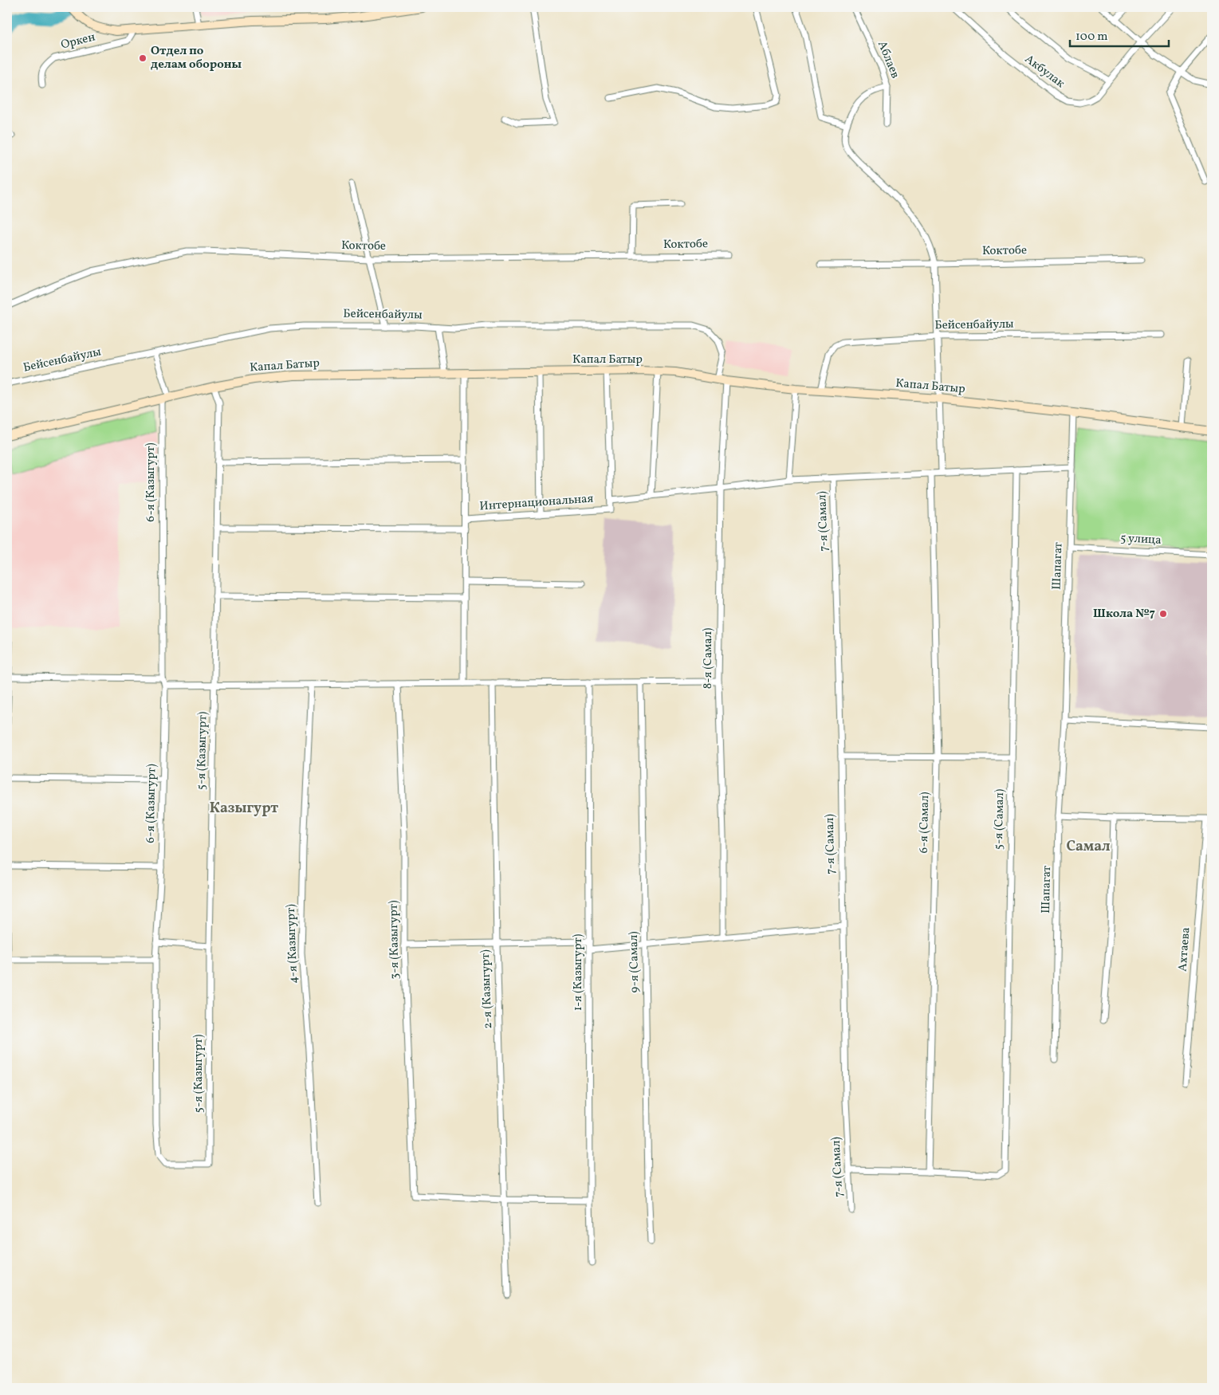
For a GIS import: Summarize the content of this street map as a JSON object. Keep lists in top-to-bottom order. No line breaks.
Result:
{"streets":{"main road":["Капал Батыр"],"street":["Оркен","Аблаев","Акбулак","Коктобе","Бейсенбайулы","6-я (Казыгурт)","Интернациональная","7-я (Самал)","5 улица","Шапагат","8-я (Самал)","5-я (Казыгурт)","5-я (Самал)","6-я (Самал)","3-я (Казыгурт)","4-я (Казыгурт)","Ахтаева","9-я (Самал)","1-я (Казыгурт)","2-я (Казыгурт)"]},"crossings":[["Бейсенбайулы","Капал Батыр"],["Бейсенбайулы","6-я (Казыгурт)"],["Капал Батыр","6-я (Казыгурт)"],["Капал Батыр","Шапагат"],["Капал Батыр","8-я (Самал)"],["Капал Батыр","5-я (Казыгурт)"],["6-я (Казыгурт)","5-я (Казыгурт)"],["5 улица","Шапагат"],["5-я (Самал)","6-я (Самал)"],["3-я (Казыгурт)","2-я (Казыгурт)"]],"districts":["Казыгурт","Самал"],"places":["Отдел по делам обороны","Школа №7"],"scale_bar":"100 m"}
